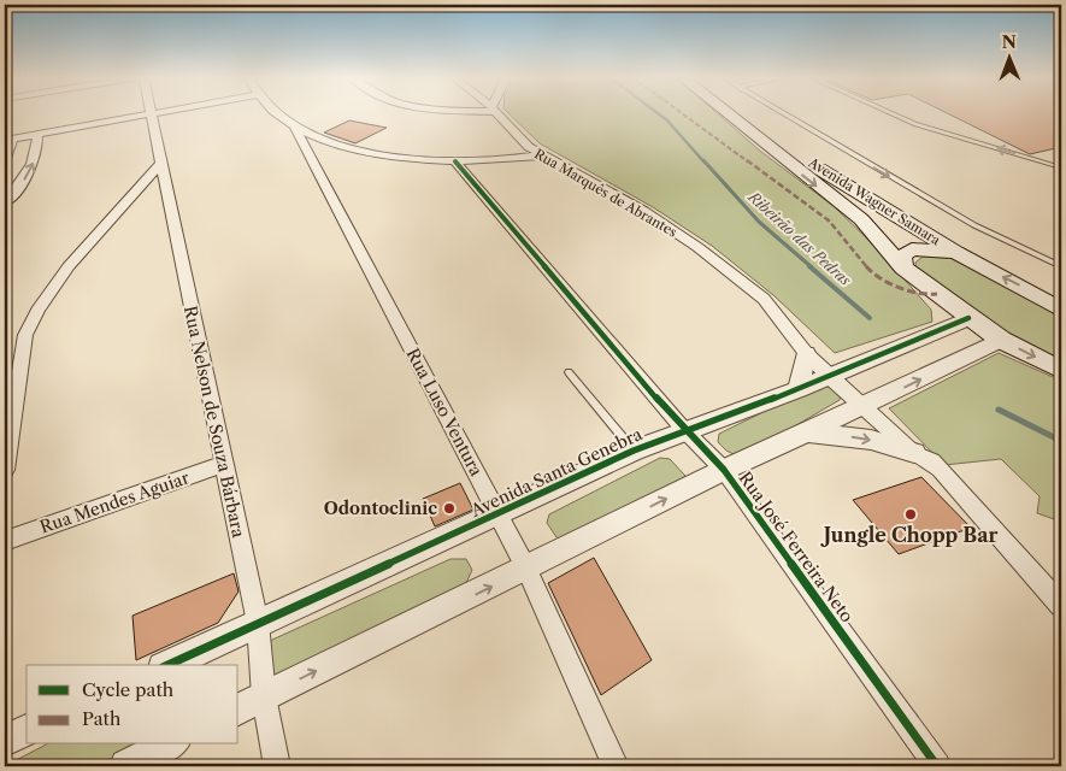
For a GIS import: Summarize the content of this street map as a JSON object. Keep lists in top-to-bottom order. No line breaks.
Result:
{"streets":{"main road":["Avenida Wagner Samara"],"street":["Rua Marquês de Abrantes","Rua Luso Ventura","Rua Nelson de Souza Bárbara","Avenida Santa Genebra","Rua Mendes Aguiar","Rua José Ferreira Neto"]},"crossings":[["Rua Marquês de Abrantes","Avenida Santa Genebra"],["Avenida Wagner Samara","Avenida Santa Genebra"],["Rua Luso Ventura","Avenida Santa Genebra"],["Rua Nelson de Souza Bárbara","Avenida Santa Genebra"],["Rua Nelson de Souza Bárbara","Rua Mendes Aguiar"],["Avenida Santa Genebra","Rua José Ferreira Neto"]],"water":["Ribeirão das Pedras"],"places":["Odontoclinic","Jungle Chopp Bar"],"legend":["Cycle path","Path"],"north":"top"}
